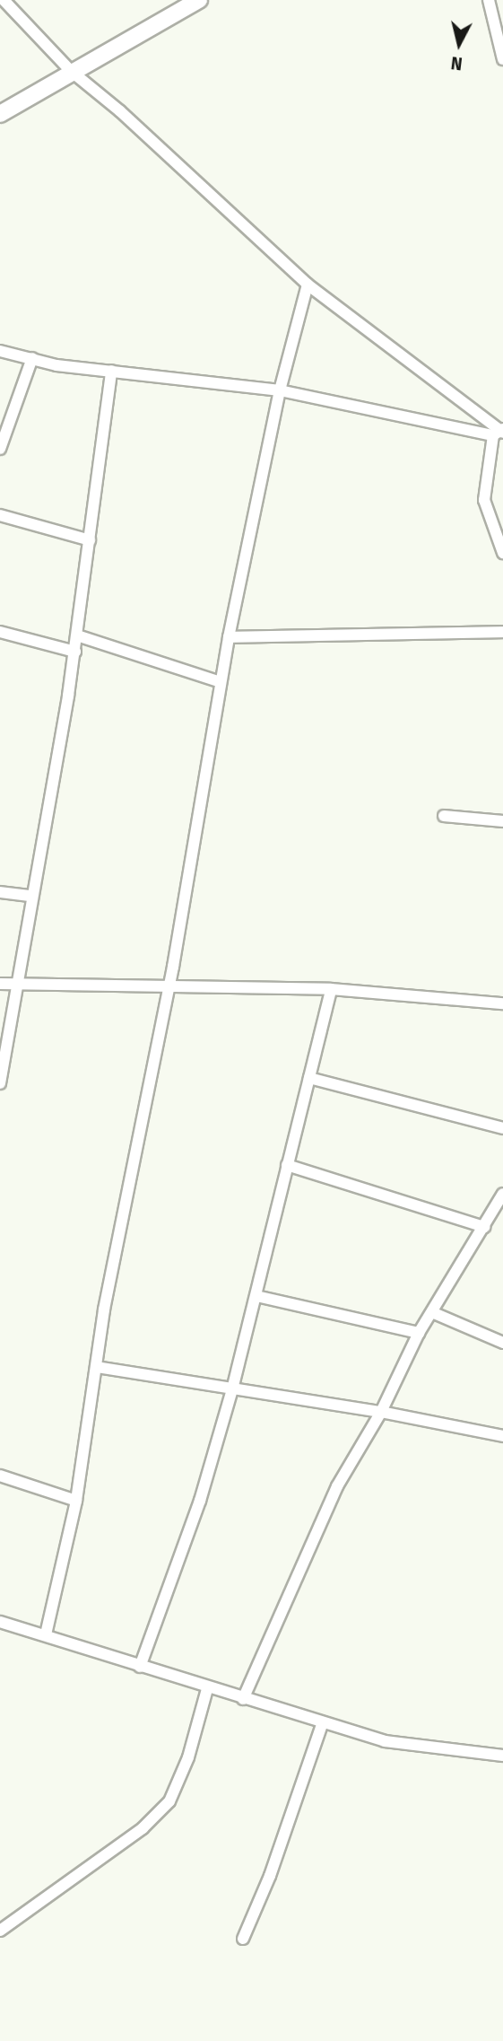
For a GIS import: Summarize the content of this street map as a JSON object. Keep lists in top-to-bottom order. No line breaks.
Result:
{"north":"bottom"}
